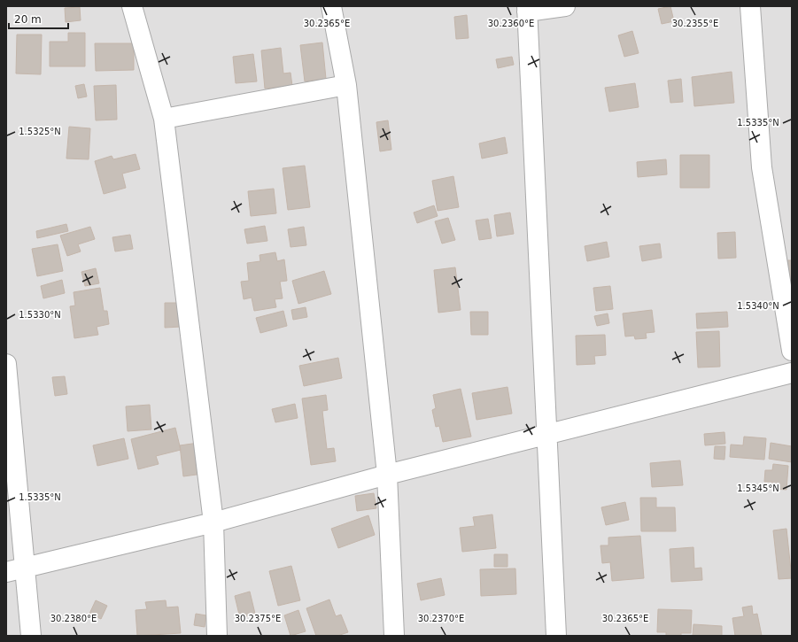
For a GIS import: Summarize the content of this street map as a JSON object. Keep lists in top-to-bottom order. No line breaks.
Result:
{"scale_bar":"20 m","coordinates":["30.2360°E","30.2355°E","30.2365°E","1.5335°N","1.5325°N","1.5340°N","1.5330°N","1.5345°N","30.2380°E","30.2375°E","30.2370°E"]}
